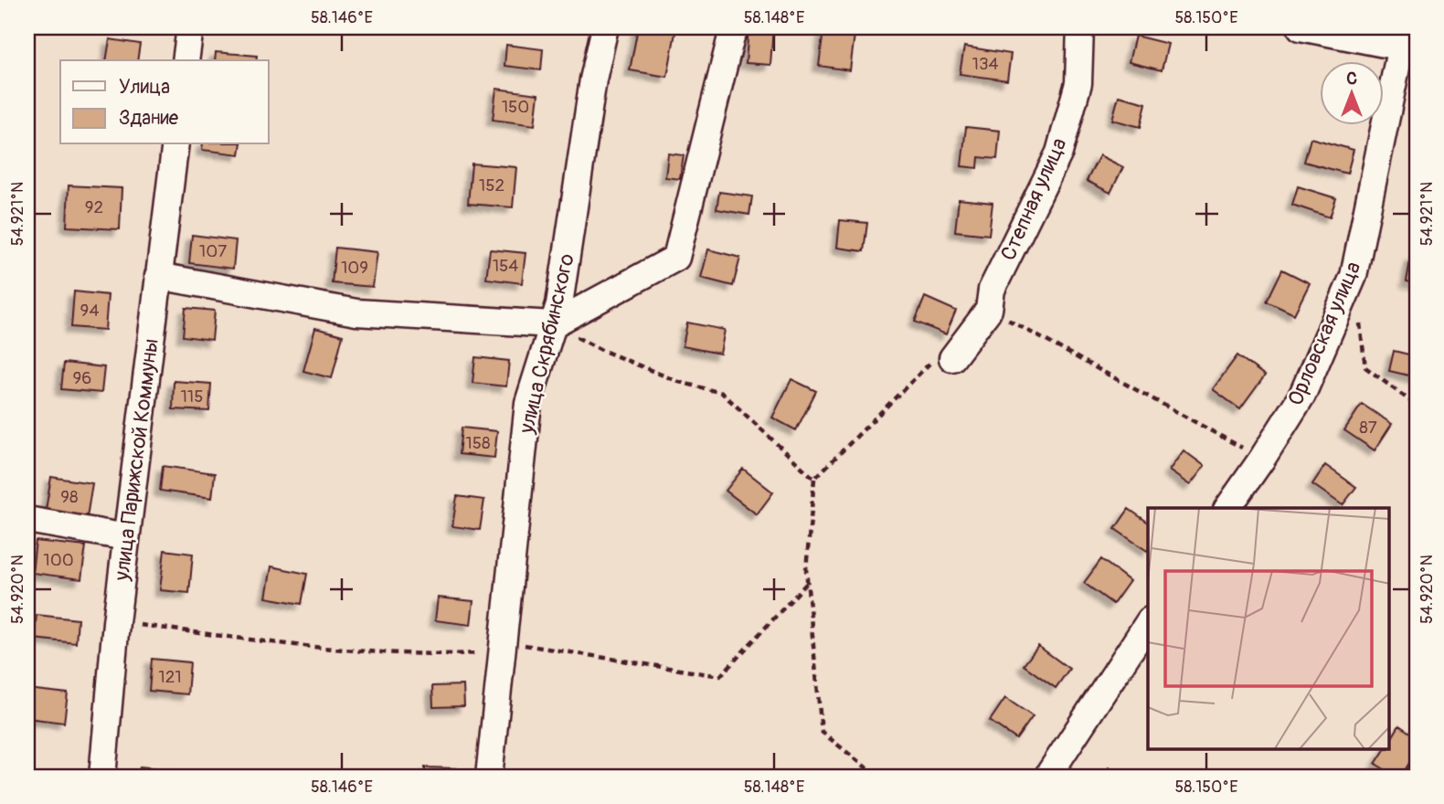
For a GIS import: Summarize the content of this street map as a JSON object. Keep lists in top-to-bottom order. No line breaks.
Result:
{"streets":{"street":["Степная улица","Орловская улица","улица Скрябинского","улица Парижской Коммуны"]},"house_numbers":["134","150","152","92","107","154","109","94","96","115","87","158","98","100","121"],"legend":["Улица","Здание"],"north":"top","coordinates":["58.146°E","58.148°E","58.150°E","54.921°N","54.920°N"]}
